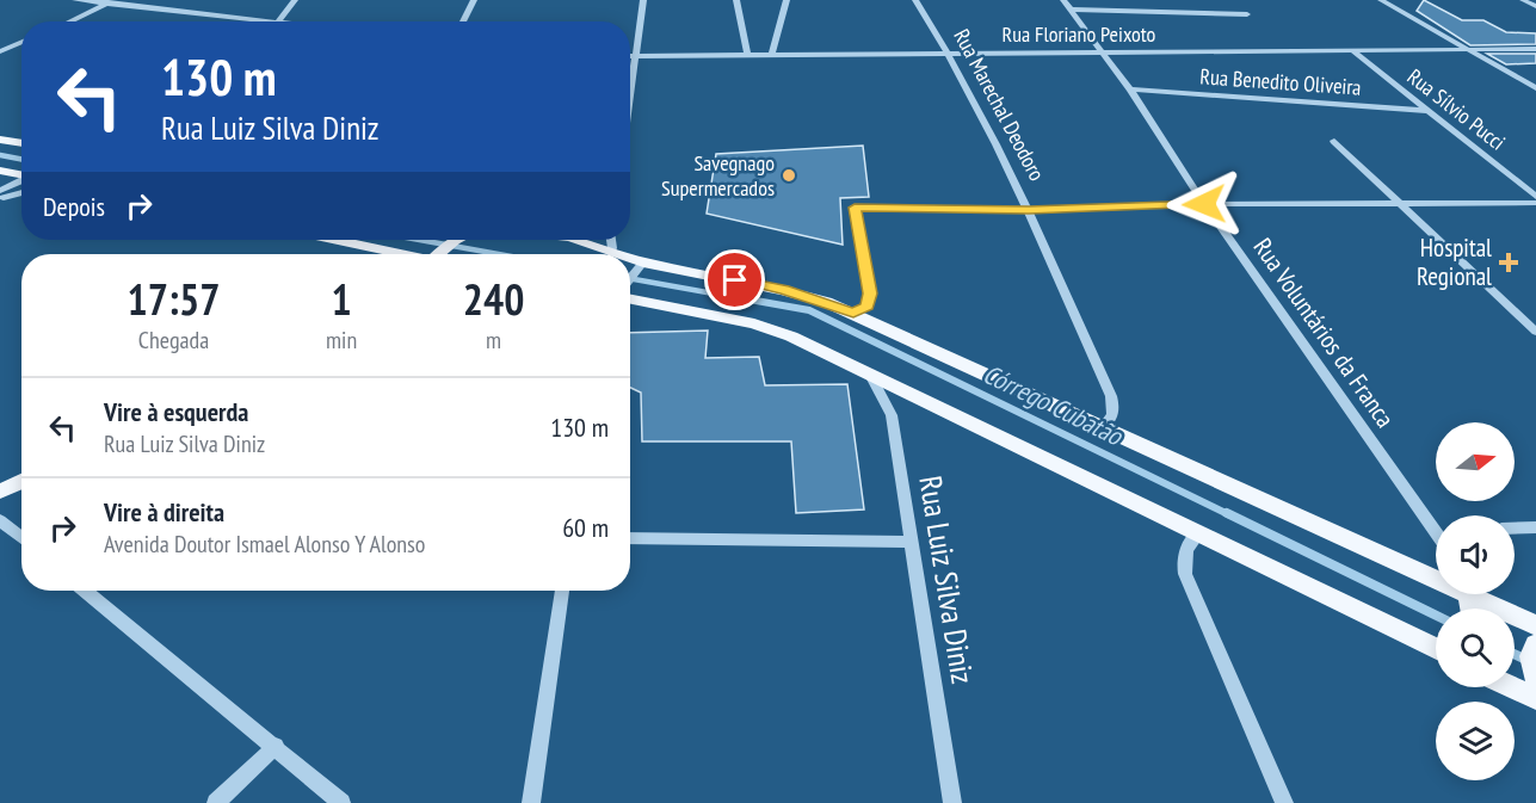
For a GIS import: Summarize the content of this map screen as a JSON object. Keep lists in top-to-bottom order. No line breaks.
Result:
{"streets":{"street":["Rua Floriano Peixoto","Rua Benedito Oliveira","Rua Marechal Deodoro","Rua Sílvio Pucci","Rua Voluntários da Franca","Rua Luiz Silva Diniz"]},"crossings":[["Rua Floriano Peixoto","Rua Marechal Deodoro"],["Rua Floriano Peixoto","Rua Sílvio Pucci"],["Rua Floriano Peixoto","Rua Voluntários da Franca"],["Rua Benedito Oliveira","Rua Sílvio Pucci"],["Rua Benedito Oliveira","Rua Voluntários da Franca"]],"water":["Córrego Cubatão"],"places":{"other":["Savegnago Supermercados"],"health":["Hospital Regional"]},"north":"right","page":{"turn":["130 m","Rua Luiz Silva Diniz"],"then":"Depois","eta":["17:57","Chegada","1","min","240","m"],"list":[{"name":"Vire à esquerda","note":"Rua Luiz Silva Diniz","value":"130 m"},{"name":"Vire à direita","note":"Avenida Doutor Ismael Alonso Y Alonso","value":"60 m"}]}}
